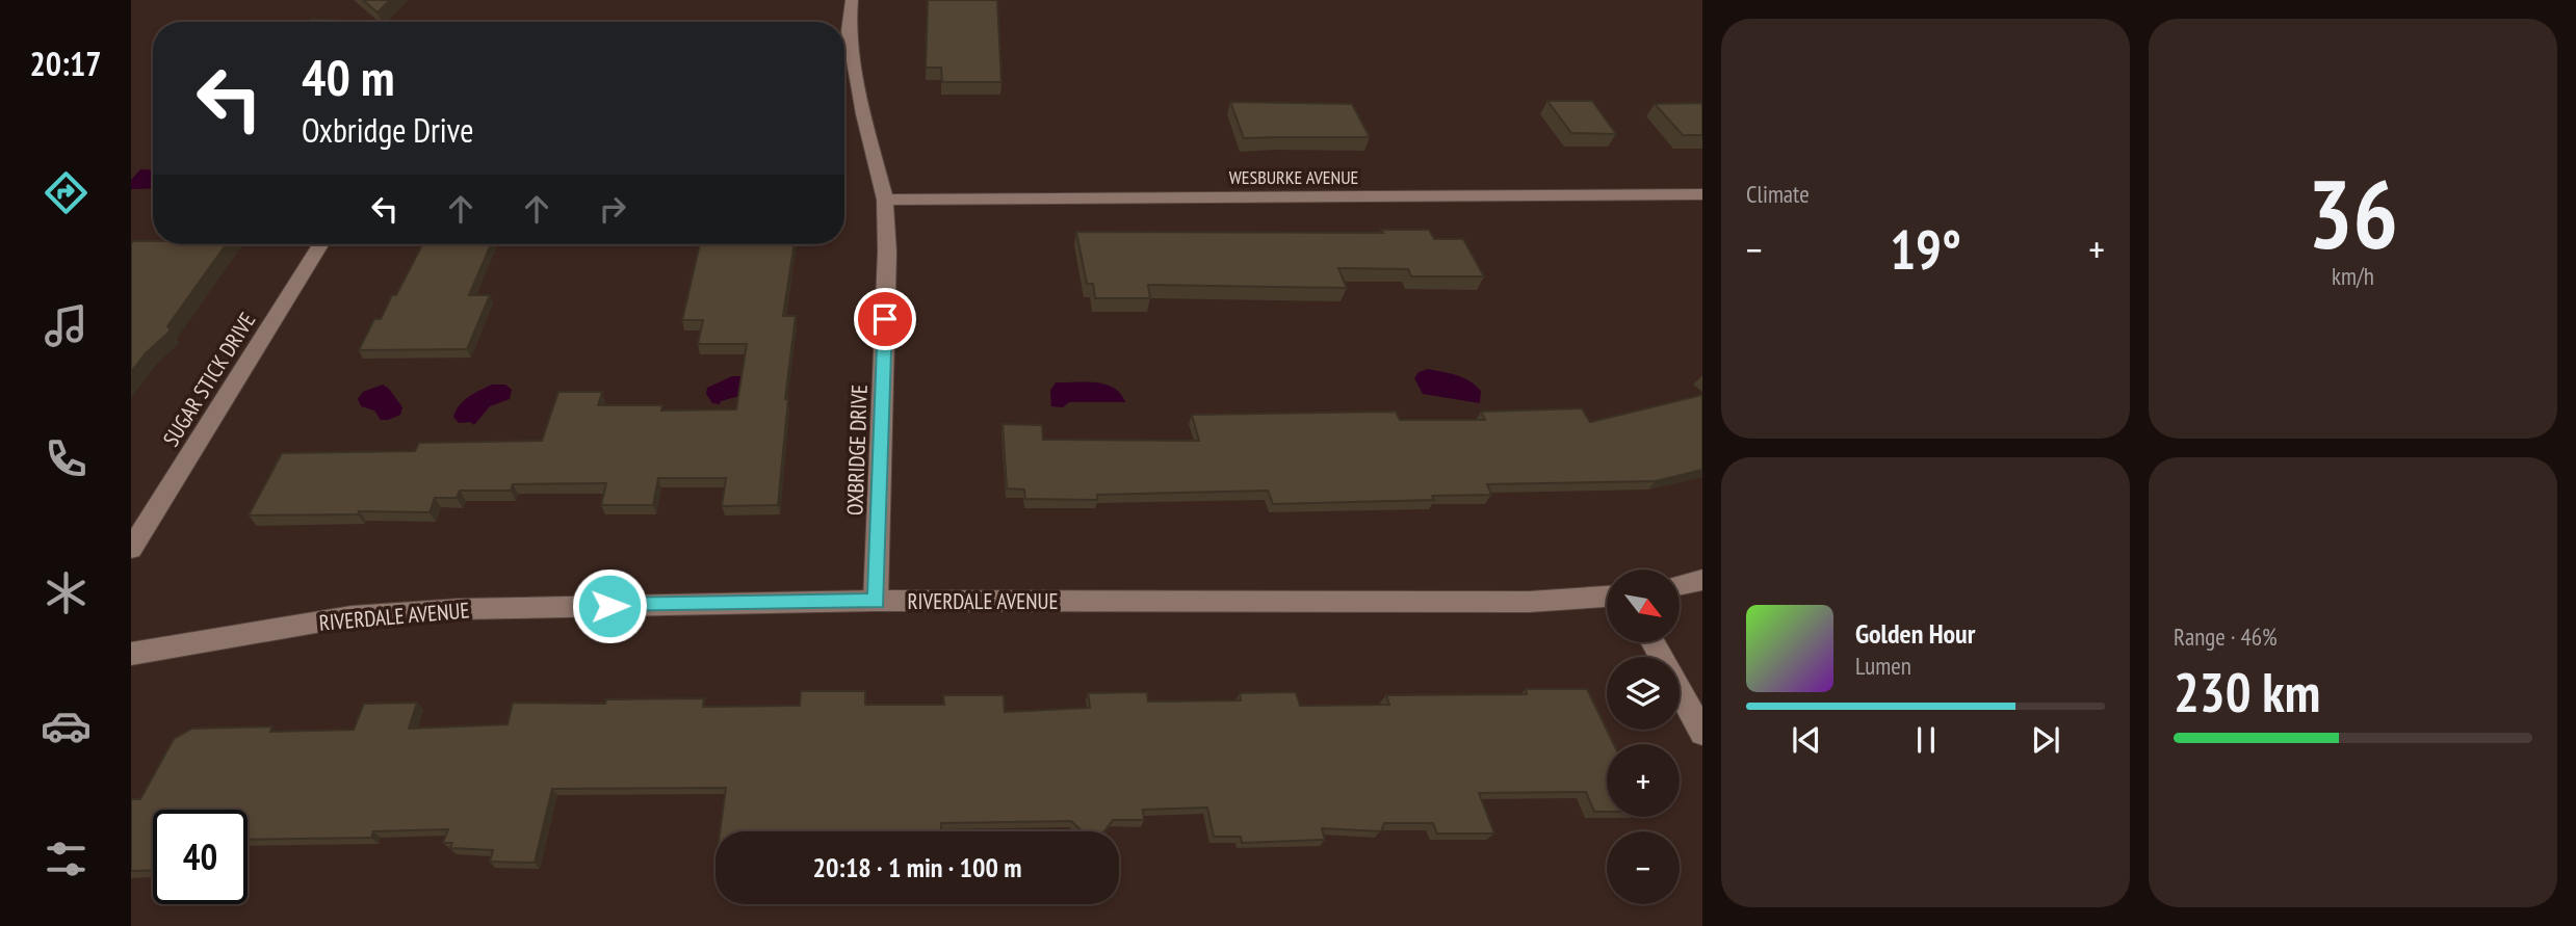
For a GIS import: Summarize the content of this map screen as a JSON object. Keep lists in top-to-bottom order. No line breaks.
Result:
{"streets":{"street":["WESBURKE AVENUE","SUGAR STICK DRIVE","OXBRIDGE DRIVE","RIVERDALE AVENUE"]},"crossings":[["WESBURKE AVENUE","OXBRIDGE DRIVE"],["OXBRIDGE DRIVE","RIVERDALE AVENUE"]],"north":"bottom right","page":{"tabs":"20:17","tile":["Climate",["36","km/h"],["Range · 46%","230 km"]],"turn":["40 m","Oxbridge Drive"],"heat":["−","19°","+"],"map_buttons":["+","−"],"song":["Golden Hour","Lumen"],"limit":"40","trip":"20:18 · 1 min · 100 m"}}
